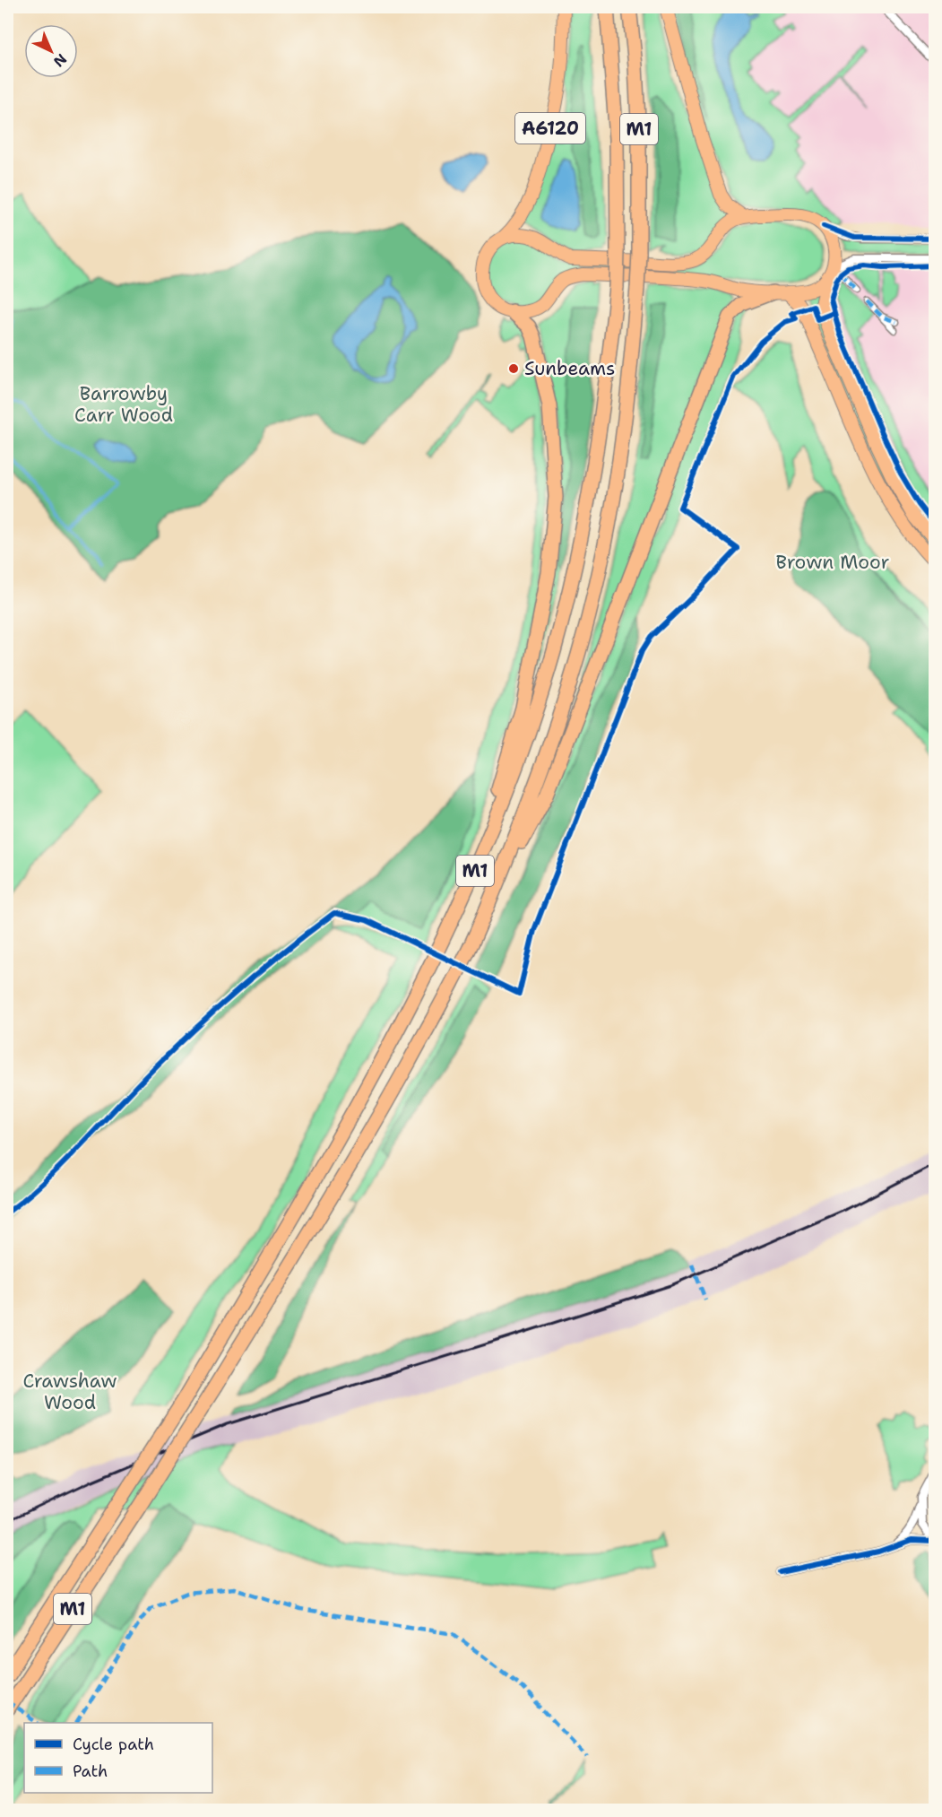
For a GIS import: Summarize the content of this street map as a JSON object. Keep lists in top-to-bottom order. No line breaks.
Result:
{"streets":{"highway":["A6120","M1"]},"parks":["Barrowby Carr Wood","Brown Moor","Crawshaw Wood"],"places":["Sunbeams"],"legend":["Cycle path","Path"],"north":"bottom right"}
